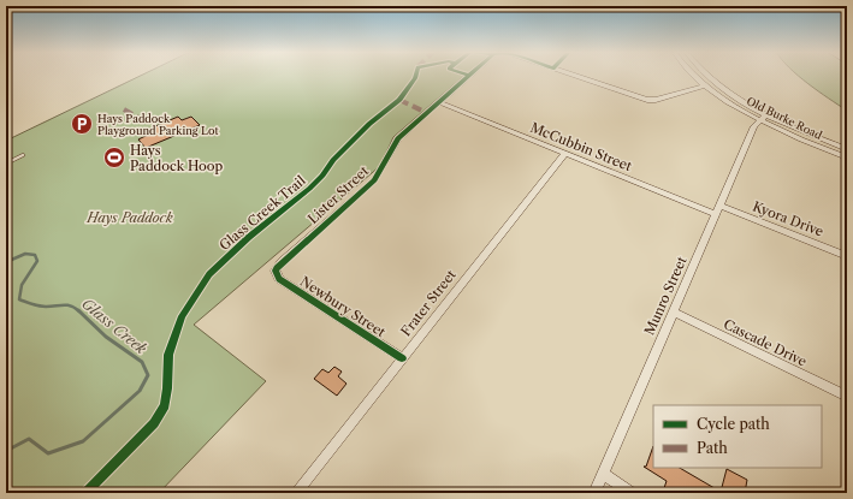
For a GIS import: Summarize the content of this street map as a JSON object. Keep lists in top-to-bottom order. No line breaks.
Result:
{"streets":{"street":["Old Burke Road","McCubbin Street","Lister Street","Kyora Drive","Munro Street","Frater Street","Newbury Street","Cascade Drive"],"cycle path":["Glass Creek Trail"]},"crossings":[["Old Burke Road","Munro Street"],["McCubbin Street","Lister Street"],["McCubbin Street","Kyora Drive"],["McCubbin Street","Munro Street"],["McCubbin Street","Frater Street"],["Lister Street","Newbury Street"],["Kyora Drive","Munro Street"],["Munro Street","Cascade Drive"],["Frater Street","Newbury Street"]],"water":["Glass Creek"],"parks":["Hays Paddock"],"places":{"parking":["Hays Paddock Playground Parking Lot"],"sports":["Hays Paddock Hoop"]},"legend":["Cycle path","Path"]}
